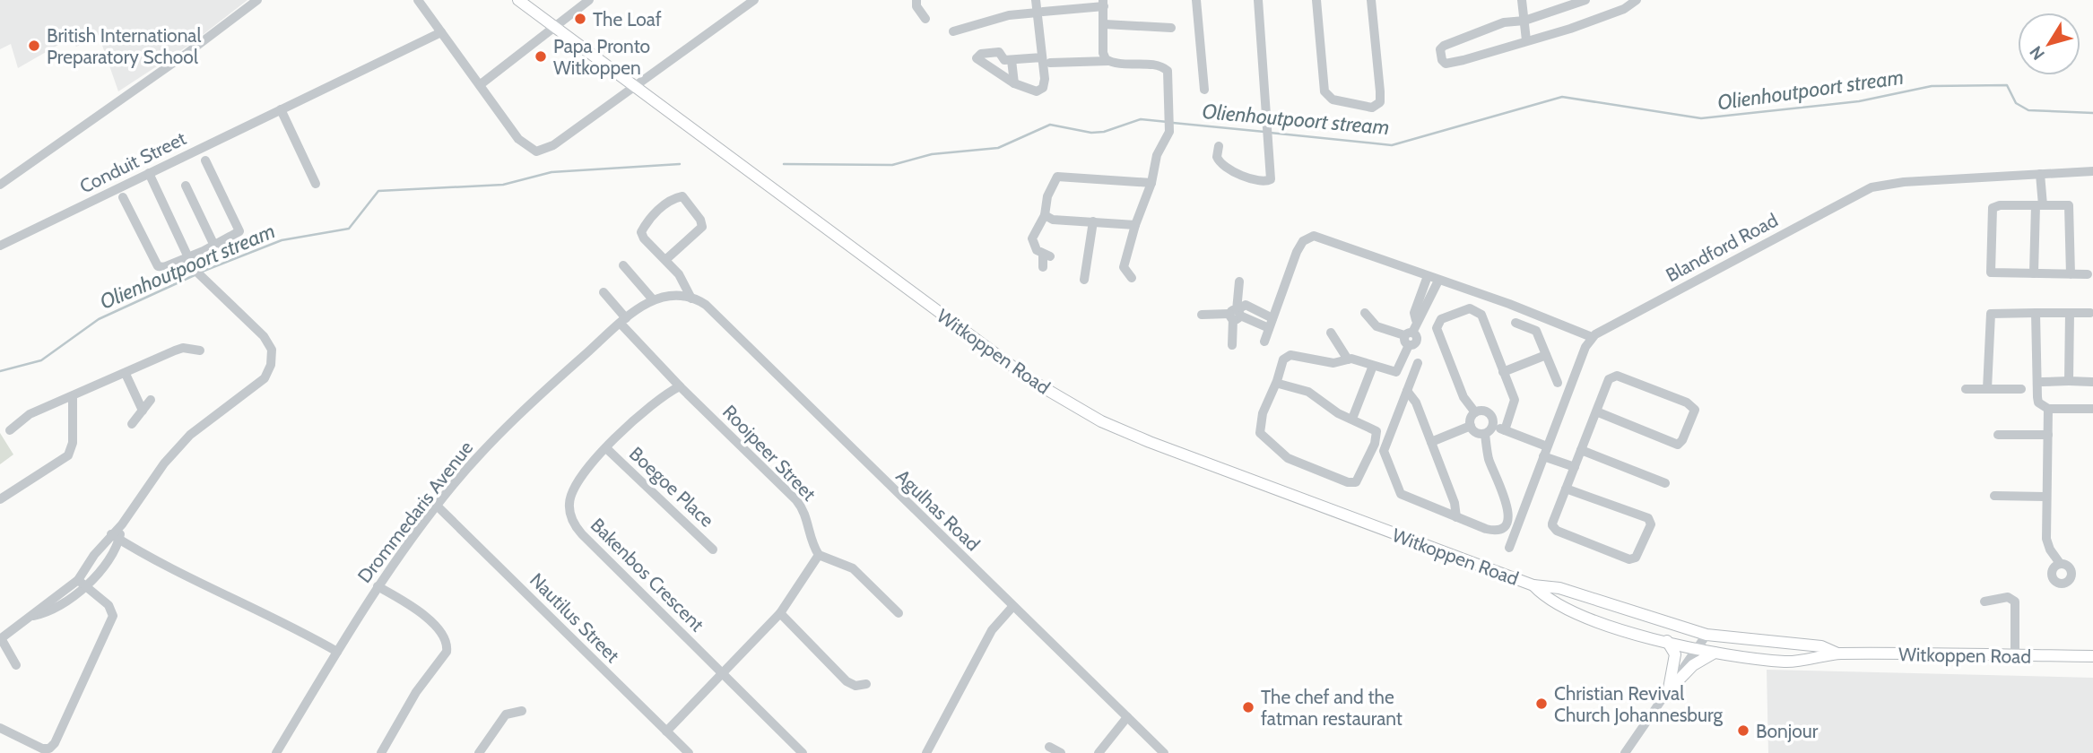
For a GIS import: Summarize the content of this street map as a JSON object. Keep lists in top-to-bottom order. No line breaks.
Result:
{"streets":{"main road":["Witkoppen Road"],"street":["Conduit Street","Blandford Road","Rooipeer Street","Boegoe Place","Agulhas Road","Drommedaris Avenue","Bakenbos Crescent","Nautilus Street"]},"crossings":[["Rooipeer Street","Drommedaris Avenue"],["Rooipeer Street","Bakenbos Crescent"],["Boegoe Place","Bakenbos Crescent"],["Drommedaris Avenue","Nautilus Street"]],"water":["Olienhoutpoort stream"],"places":["The Loaf","British International Preparatory School","Papa Pronto Witkoppen","Christian Revival Church Johannesburg","The chef and the fatman restaurant","Bonjour"],"north":"bottom left"}
